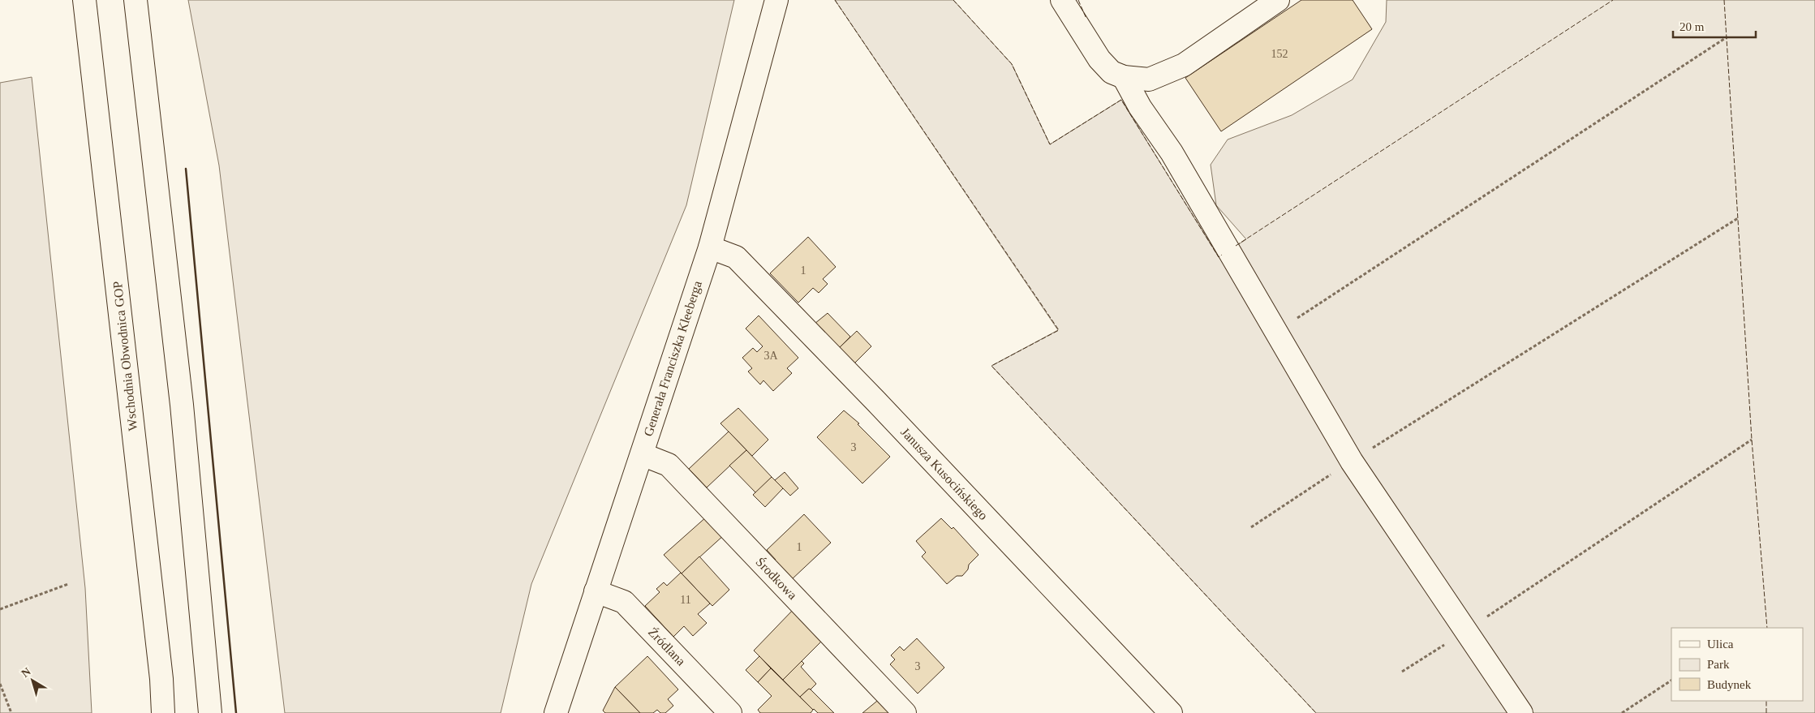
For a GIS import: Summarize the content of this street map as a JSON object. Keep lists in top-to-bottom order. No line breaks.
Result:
{"streets":{"main road":["Wschodnia Obwodnica GOP","Generała Franciszka Kleeberga","Janusza Kusocińskiego","Środkowa","Źródlana"]},"crossings":[["Generała Franciszka Kleeberga","Janusza Kusocińskiego"],["Generała Franciszka Kleeberga","Środkowa"],["Generała Franciszka Kleeberga","Źródlana"]],"house_numbers":["152","1","3A","3","1","11","3"],"legend":["Ulica","Park","Budynek"],"scale_bar":"20 m","north":"top left"}
